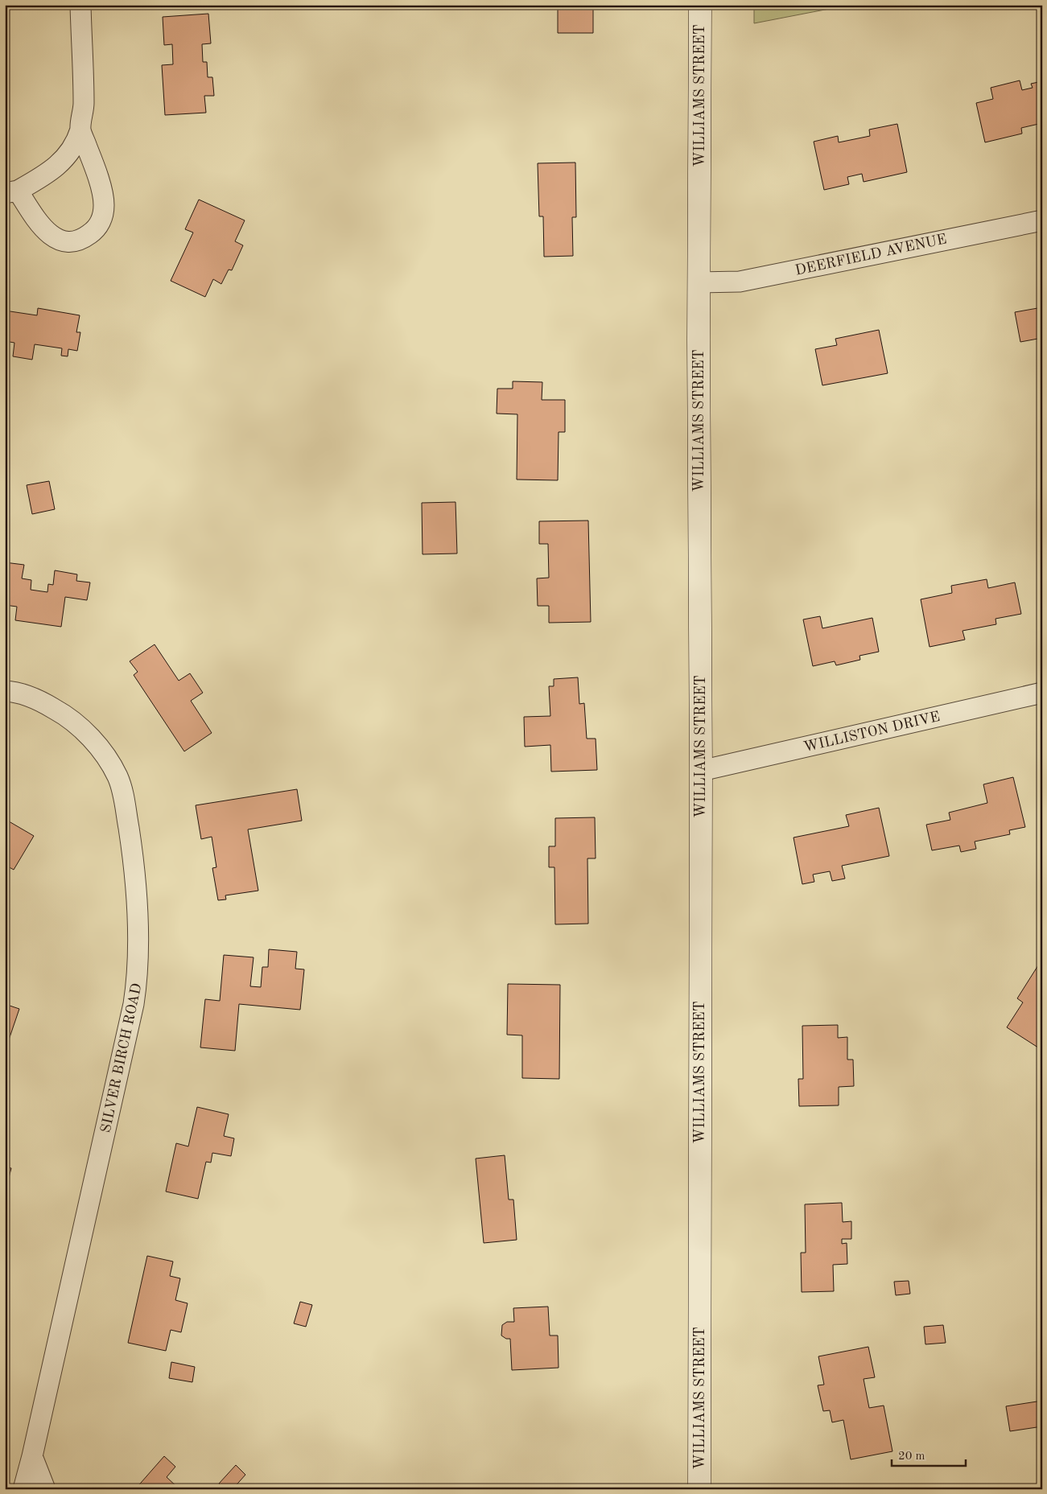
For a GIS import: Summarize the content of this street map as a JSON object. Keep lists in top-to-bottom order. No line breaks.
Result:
{"streets":{"main road":["WILLIAMS STREET"],"street":["DEERFIELD AVENUE","WILLISTON DRIVE","SILVER BIRCH ROAD"]},"crossings":[["WILLIAMS STREET","DEERFIELD AVENUE"],["WILLIAMS STREET","WILLISTON DRIVE"]],"scale_bar":"20 m"}
